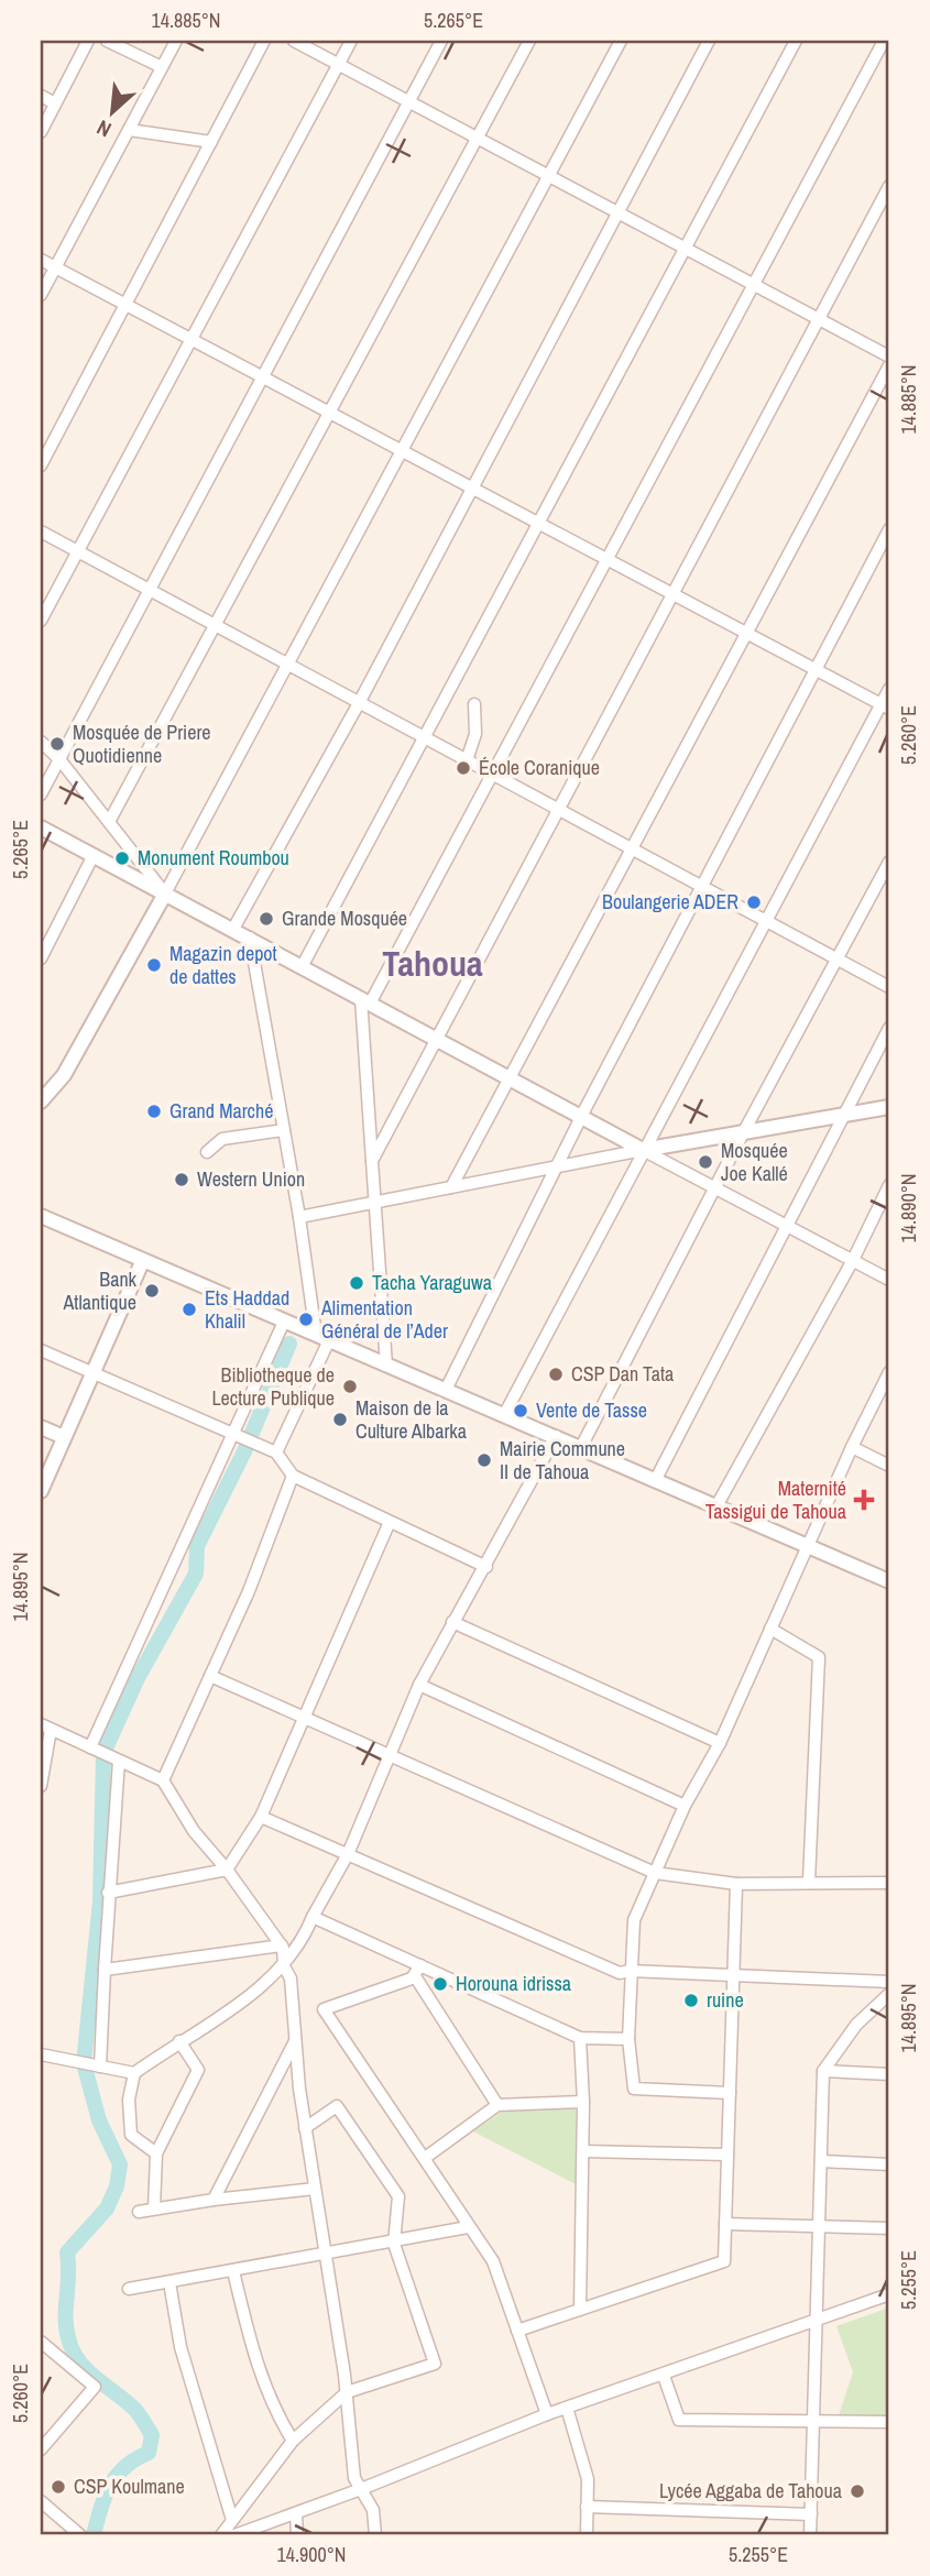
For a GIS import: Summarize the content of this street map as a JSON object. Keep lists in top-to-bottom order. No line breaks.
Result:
{"districts":["Tahoua"],"places":{"other":["Mosquée de Priere Quotidienne","École Coranique","Monument Roumbou","Boulangerie ADER","Grande Mosquée","Magazin depot de dattes","Grand Marché","Mosquée Joe Kallé","Western Union","Tacha Yaraguwa","Bank Atlantique","Ets Haddad Khalil","Alimentation Général de l’Ader","CSP Dan Tata","Bibliotheque de Lecture Publique","Vente de Tasse","Maison de la Culture Albarka","Mairie Commune II de Tahoua","Horouna idrissa","ruine","CSP Koulmane","Lycée Aggaba de Tahoua"],"health":["Maternité Tassigui de Tahoua"]},"north":"bottom left","coordinates":["14.885°N","5.265°E","5.260°E","14.890°N","14.895°N","5.255°E","14.900°N"]}
